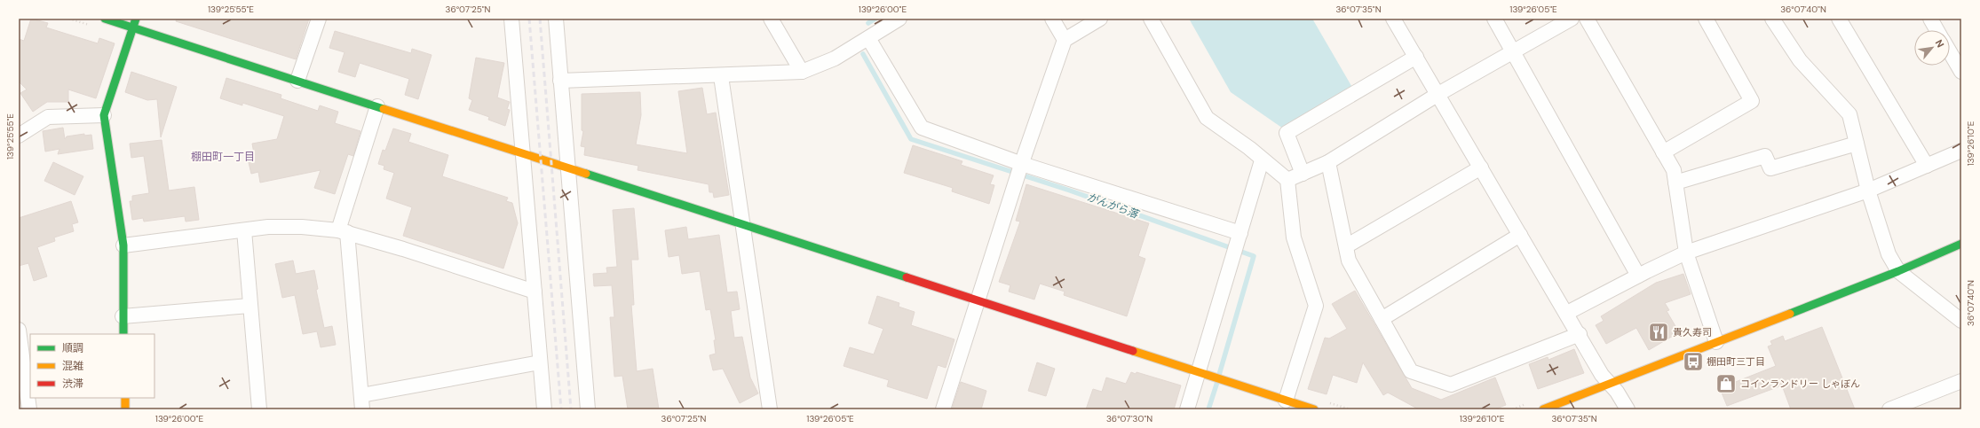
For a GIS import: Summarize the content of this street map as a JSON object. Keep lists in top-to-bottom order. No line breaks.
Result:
{"districts":["棚田町一丁目"],"water":["がんがら落"],"places":{"restaurant":["貴久寿司"],"bus stop":["棚田町三丁目"],"shop":["コインランドリー しゃぼん"]},"legend":["順調","混雑","渋滞"],"north":"top right","coordinates":["139°25'55\"E","36°07'25\"N","139°26'00\"E","36°07'35\"N","139°26'05\"E","36°07'40\"N","139°26'10\"E","36°07'30\"N"]}
